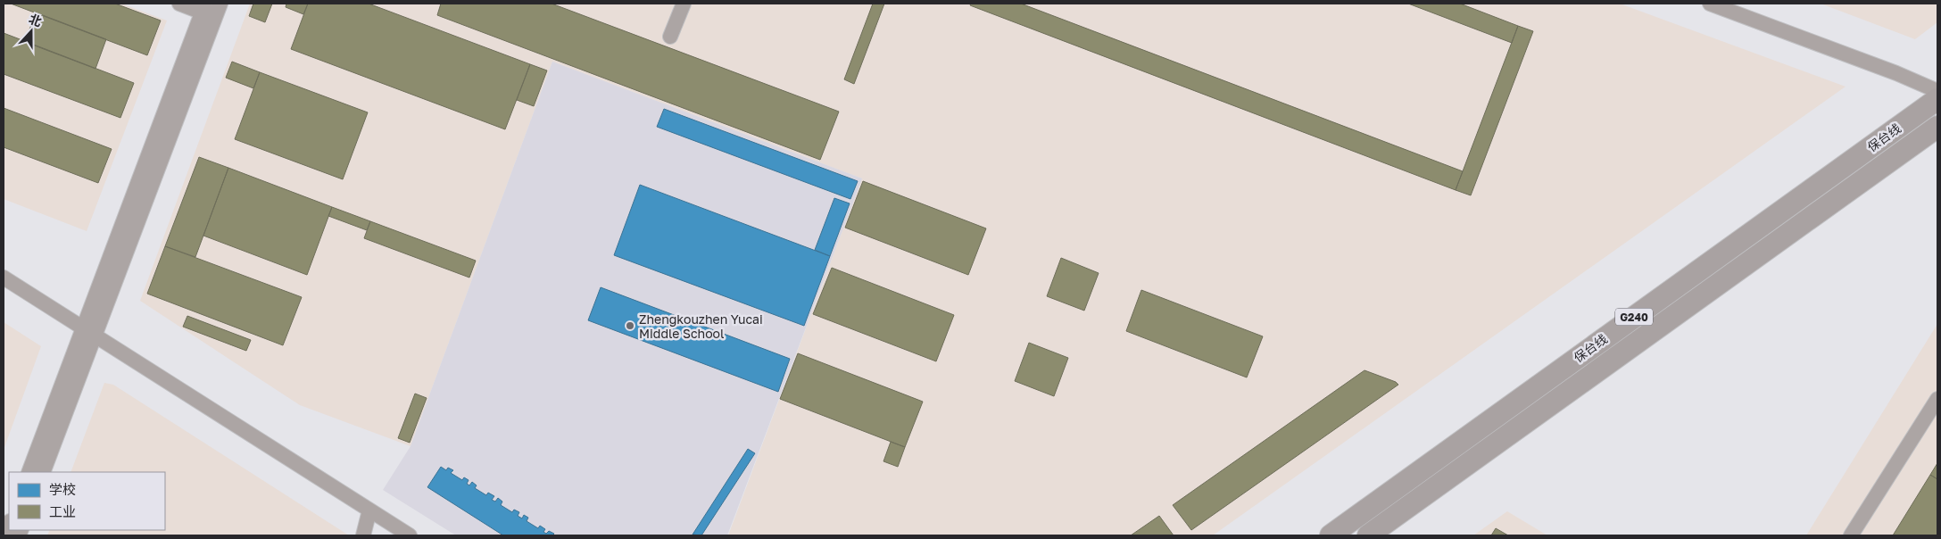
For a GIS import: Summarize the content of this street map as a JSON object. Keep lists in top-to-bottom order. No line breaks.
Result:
{"streets":{"highway":["保台线","G240"]},"places":["Zhengkouzhen Yucai Middle School"],"legend":["学校","工业"],"north":"top"}
